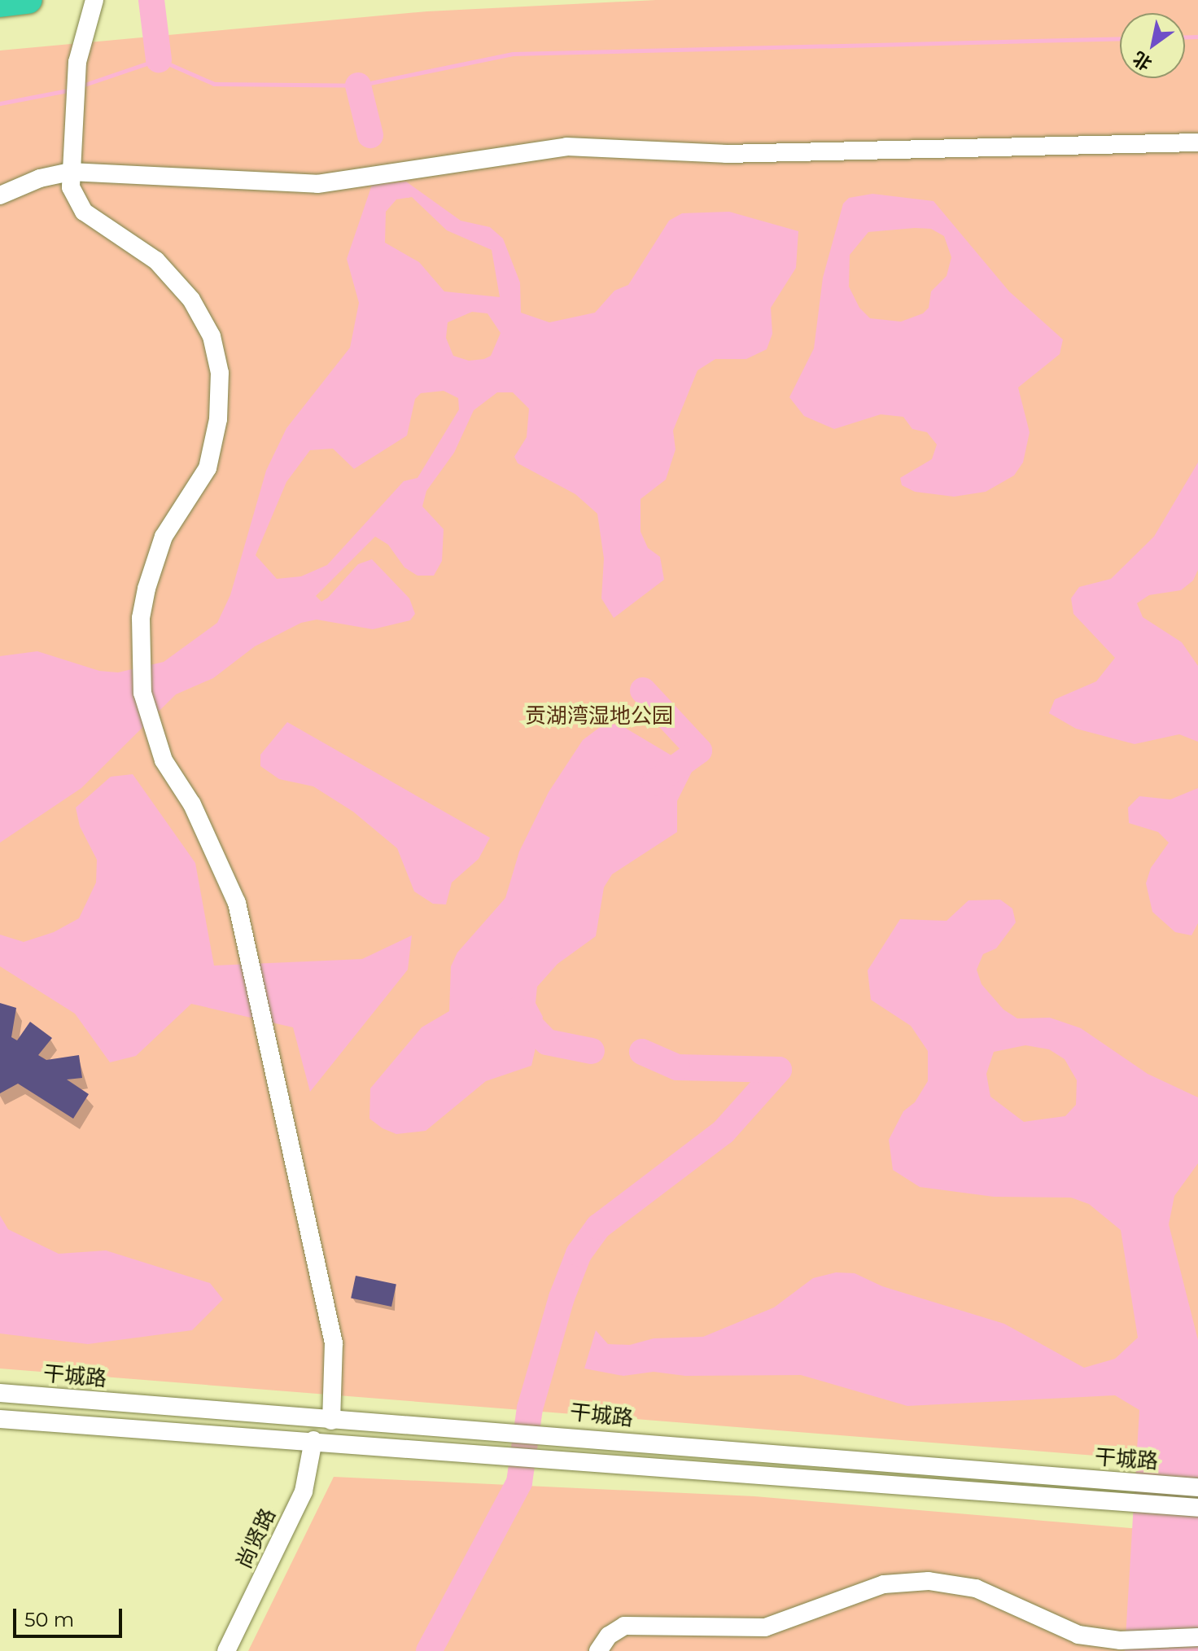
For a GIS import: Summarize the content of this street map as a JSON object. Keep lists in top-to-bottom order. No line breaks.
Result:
{"streets":{"street":["干城路","尚贤路"]},"crossings":[["干城路","尚贤路"]],"parks":["贡湖湾湿地公园"],"scale_bar":"50 m","north":"bottom left"}
